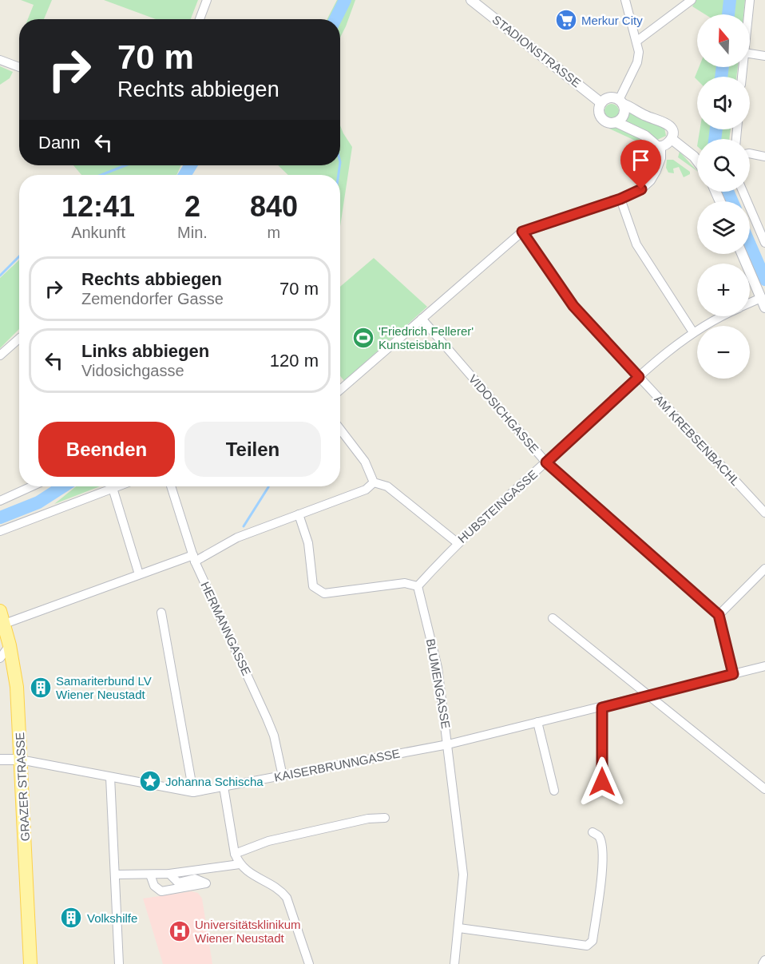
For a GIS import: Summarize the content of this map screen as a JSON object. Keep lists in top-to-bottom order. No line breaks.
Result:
{"streets":{"main road":["GRAZER STRASSE"],"street":["STADIONSTRASSE","VIDOSICHGASSE","AM KREBSENBACHL","HUBSTEINGASSE","HERMANNGASSE","BLUMENGASSE","KAISERBRUNNGASSE"]},"crossings":[["VIDOSICHGASSE","HUBSTEINGASSE"],["AM KREBSENBACHL","HUBSTEINGASSE"],["HUBSTEINGASSE","BLUMENGASSE"],["HERMANNGASSE","KAISERBRUNNGASSE"],["BLUMENGASSE","KAISERBRUNNGASSE"],["KAISERBRUNNGASSE","GRAZER STRASSE"]],"places":{"supermarket":["Merkur City"],"sports":["'Friedrich Fellerer' Kunsteisbahn"],"building":["Samariterbund LV Wiener Neustadt","Volkshilfe"],"place":["Johanna Schischa"],"hospital":["Universitätsklinikum Wiener Neustadt"]},"north":"top","page":{"map_buttons":["+","−"],"turn":["70 m","Rechts abbiegen"],"then":"Dann","eta":["12:41","Ankunft","2","Min.","840","m"],"list":[{"name":"Rechts abbiegen","note":"Zemendorfer Gasse","value":"70 m"},{"name":"Links abbiegen","note":"Vidosichgasse","value":"120 m"}],"buttons":["Beenden","Teilen"]}}
